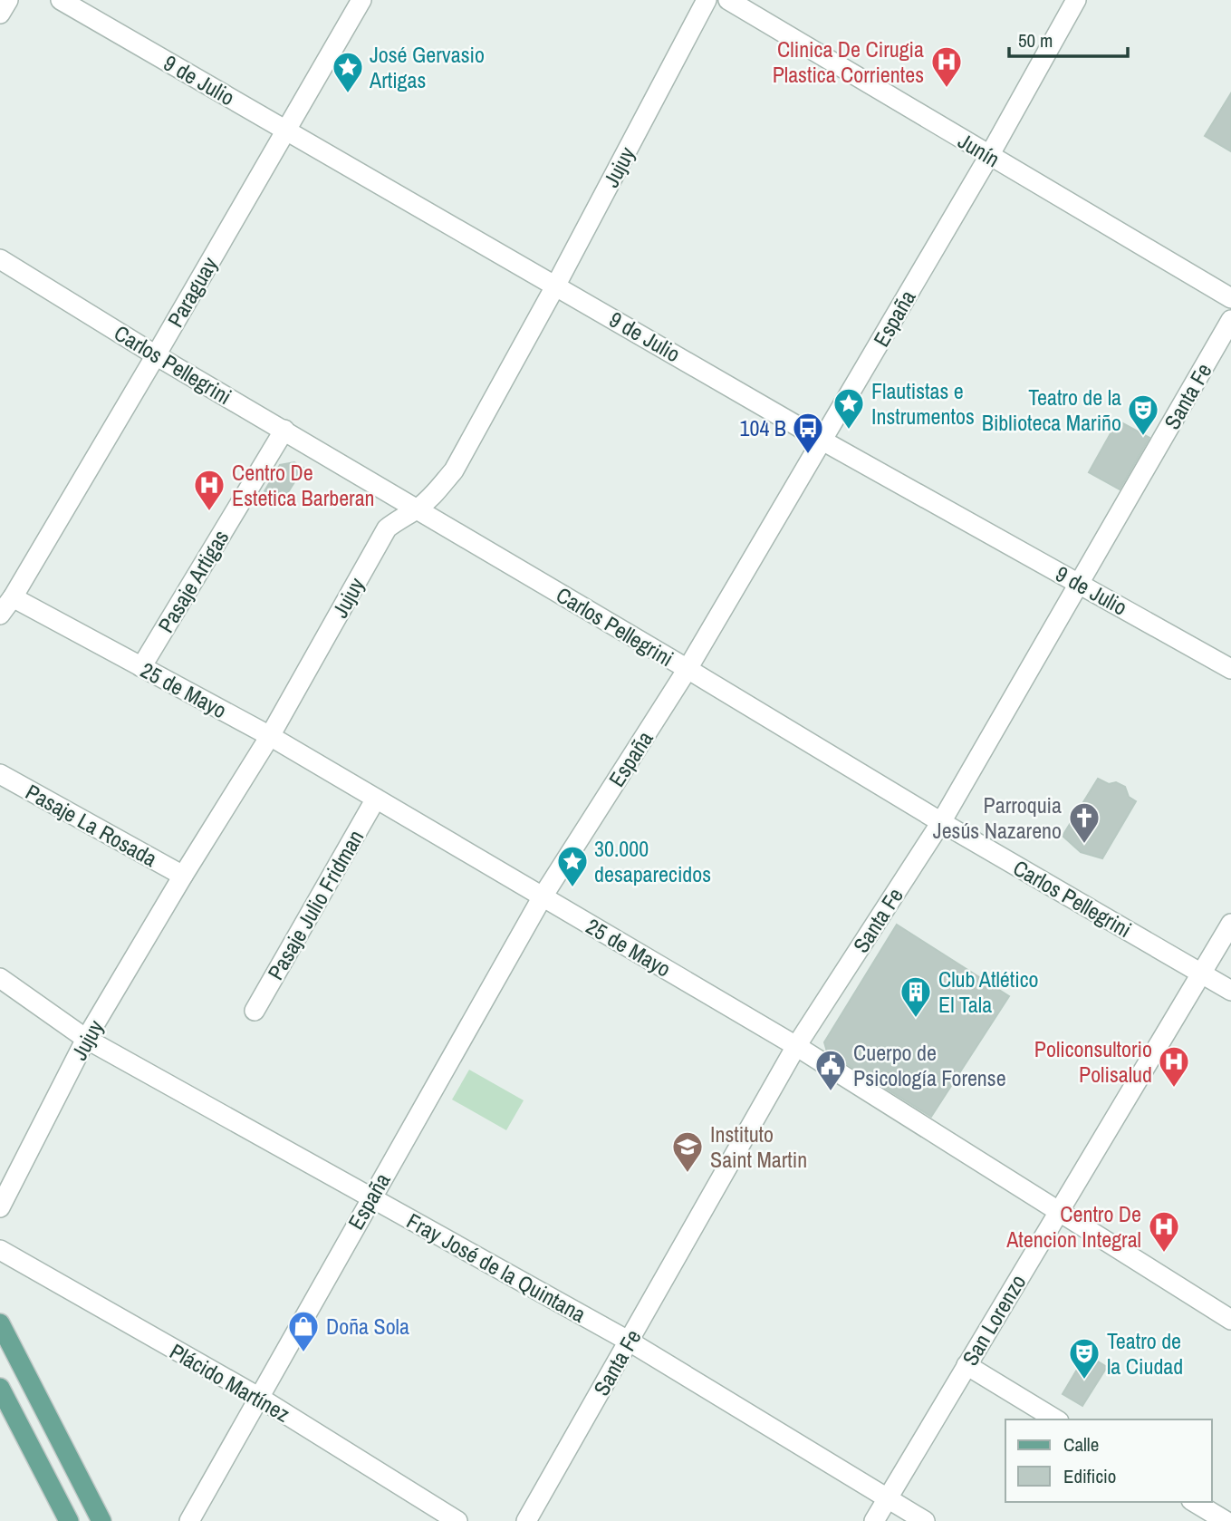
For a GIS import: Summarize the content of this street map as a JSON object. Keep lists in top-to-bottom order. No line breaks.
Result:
{"streets":{"street":["9 de Julio","Junín","Jujuy","Paraguay","España","Carlos Pellegrini","Santa Fe","Pasaje Artigas","25 de Mayo","Pasaje La Rosada","Pasaje Julio Fridman","Fray José de la Quintana","San Lorenzo","Plácido Martínez"]},"crossings":[["9 de Julio","Jujuy"],["9 de Julio","Paraguay"],["9 de Julio","España"],["9 de Julio","Santa Fe"],["Junín","España"],["Jujuy","Carlos Pellegrini"],["Jujuy","25 de Mayo"],["Jujuy","Pasaje La Rosada"],["Jujuy","Fray José de la Quintana"],["Paraguay","Carlos Pellegrini"],["Paraguay","25 de Mayo"],["España","Carlos Pellegrini"],["España","25 de Mayo"],["España","Fray José de la Quintana"],["España","Plácido Martínez"],["Carlos Pellegrini","Santa Fe"],["Carlos Pellegrini","Pasaje Artigas"],["Carlos Pellegrini","San Lorenzo"],["Santa Fe","25 de Mayo"],["Santa Fe","Fray José de la Quintana"],["Pasaje Artigas","25 de Mayo"],["25 de Mayo","Pasaje Julio Fridman"],["25 de Mayo","San Lorenzo"],["Fray José de la Quintana","San Lorenzo"]],"places":{"hospital":["Clinica De Cirugia Plastica Corrientes","Centro De Estetica Barberan","Policonsultorio Polisalud","Centro De Atencion Integral"],"place":["José Gervasio Artigas","Flautistas e Instrumentos","30.000 desaparecidos"],"theatre":["Teatro de la Biblioteca Mariño","Teatro de la Ciudad"],"bus stop":["104 B"],"church":["Parroquia Jesús Nazareno"],"building":["Club Atlético El Tala"],"public building":["Cuerpo de Psicología Forense"],"school or university":["Instituto Saint Martin"],"shop":["Doña Sola"]},"legend":["Calle","Edificio"],"scale_bar":"50 m"}
